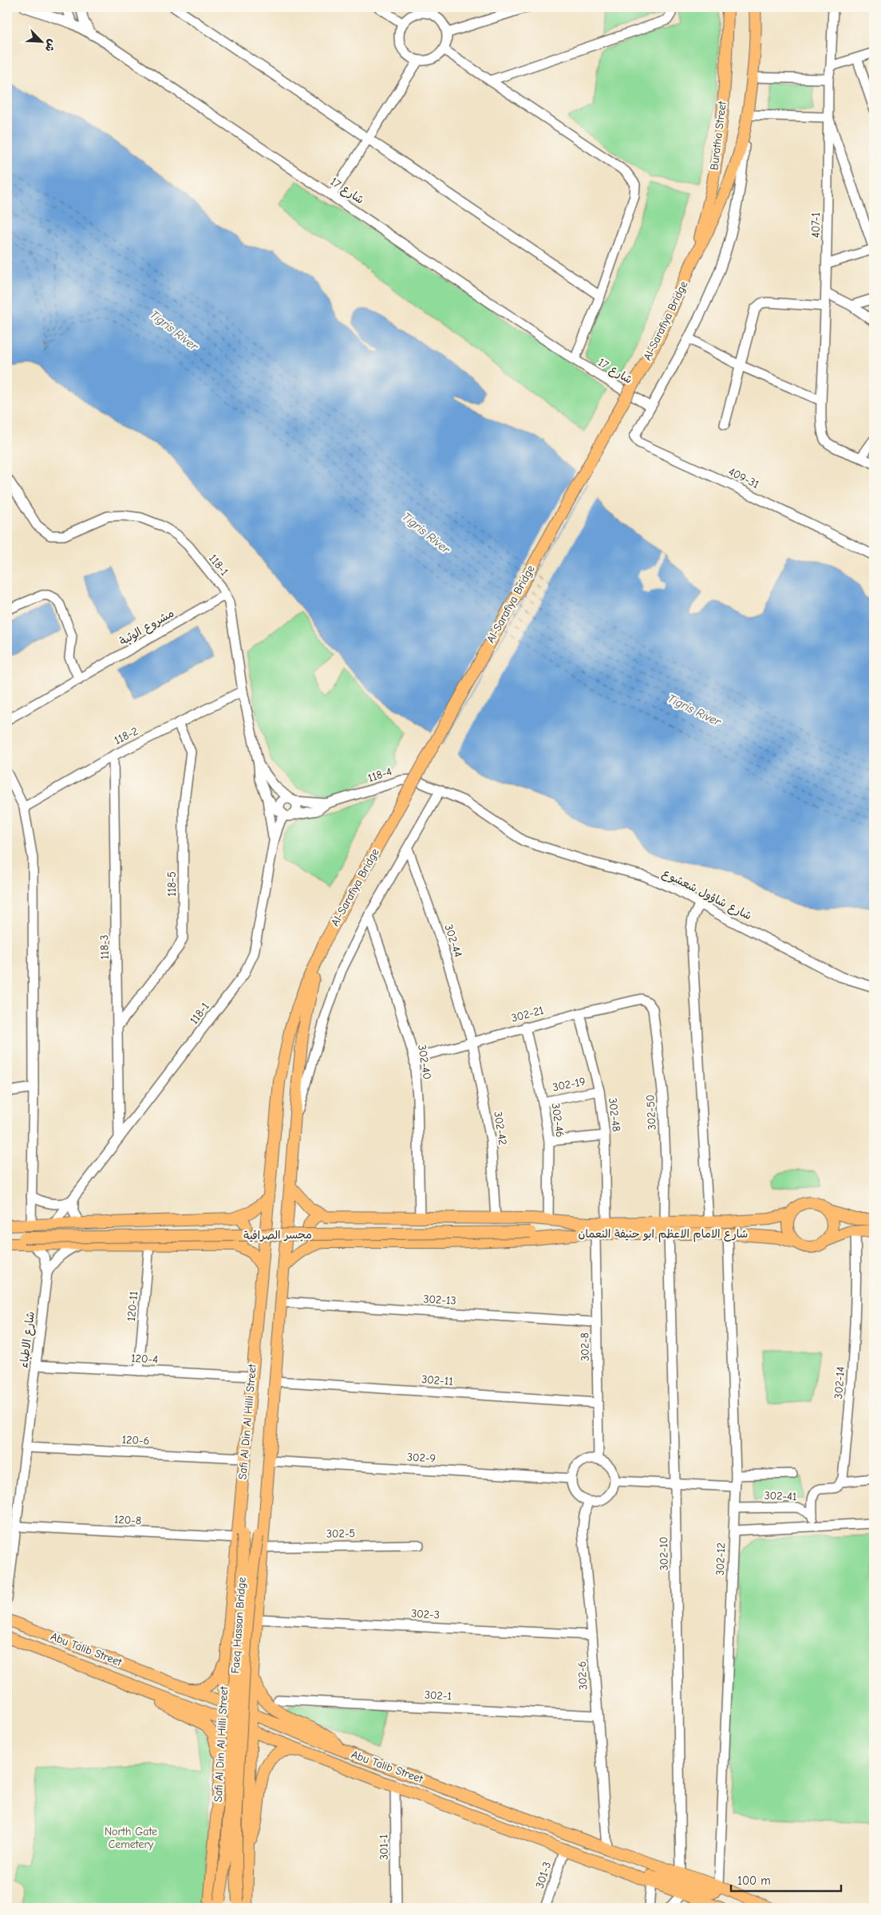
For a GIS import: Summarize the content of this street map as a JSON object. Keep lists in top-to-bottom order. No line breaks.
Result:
{"streets":{"main road":["Buratha Street","Al-Sarafiya Bridge","شارع الامام الاعظم ابو حنيفة النعمان","مجسر الصرافية","Safi Al Din Al Hilli Street","Faeq Hassan Bridge","Abu Talib Street"],"street":["شارع 17","407-1","409-31","118-1","مشروع الوثبة","118-2","118-4","118-5","شارع شاؤول شعشوع","302-44","118-3","302-21","302-40","302-19","302-50","302-48","302-46","302-42","302-13","120-11","شارع الاطباء","302-8","120-4","302-11","302-14","120-6","302-9","302-41","120-8","302-5","302-10","302-12","302-3","302-6","302-1","301-1","301-3"]},"crossings":[["Buratha Street","Al-Sarafiya Bridge"],["شارع 17","409-31"],["Al-Sarafiya Bridge","Safi Al Din Al Hilli Street"],["118-1","مشروع الوثبة"],["118-1","118-2"],["118-1","118-4"],["118-1","118-3"],["118-2","118-5"],["118-2","118-3"],["118-4","شارع شاؤول شعشوع"],["118-5","118-3"],["302-44","302-21"],["302-44","302-42"],["302-21","302-40"],["302-21","302-50"],["302-21","302-48"],["302-21","302-46"],["302-21","302-42"],["302-19","302-48"],["302-19","302-46"],["302-50","شارع الامام الاعظم ابو حنيفة النعمان"],["302-48","شارع الامام الاعظم ابو حنيفة النعمان"],["شارع الامام الاعظم ابو حنيفة النعمان","مجسر الصرافية"],["شارع الامام الاعظم ابو حنيفة النعمان","302-8"],["شارع الامام الاعظم ابو حنيفة النعمان","302-10"],["شارع الامام الاعظم ابو حنيفة النعمان","302-12"],["302-13","302-8"],["120-11","120-4"],["شارع الاطباء","120-4"],["شارع الاطباء","120-6"],["شارع الاطباء","120-8"],["302-8","302-11"],["302-8","302-9"],["302-8","302-6"],["120-4","Safi Al Din Al Hilli Street"],["Safi Al Din Al Hilli Street","120-6"],["Safi Al Din Al Hilli Street","120-8"],["Safi Al Din Al Hilli Street","Faeq Hassan Bridge"],["Safi Al Din Al Hilli Street","Abu Talib Street"],["302-9","302-6"],["302-41","302-12"],["120-8","Faeq Hassan Bridge"],["302-10","Abu Talib Street"],["302-12","Abu Talib Street"],["302-3","302-6"],["Abu Talib Street","302-6"],["Abu Talib Street","301-1"],["Abu Talib Street","301-3"],["302-6","302-1"]],"water":["Tigris River"],"parks":["North Gate Cemetery"],"scale_bar":"100 m","north":"bottom right"}
